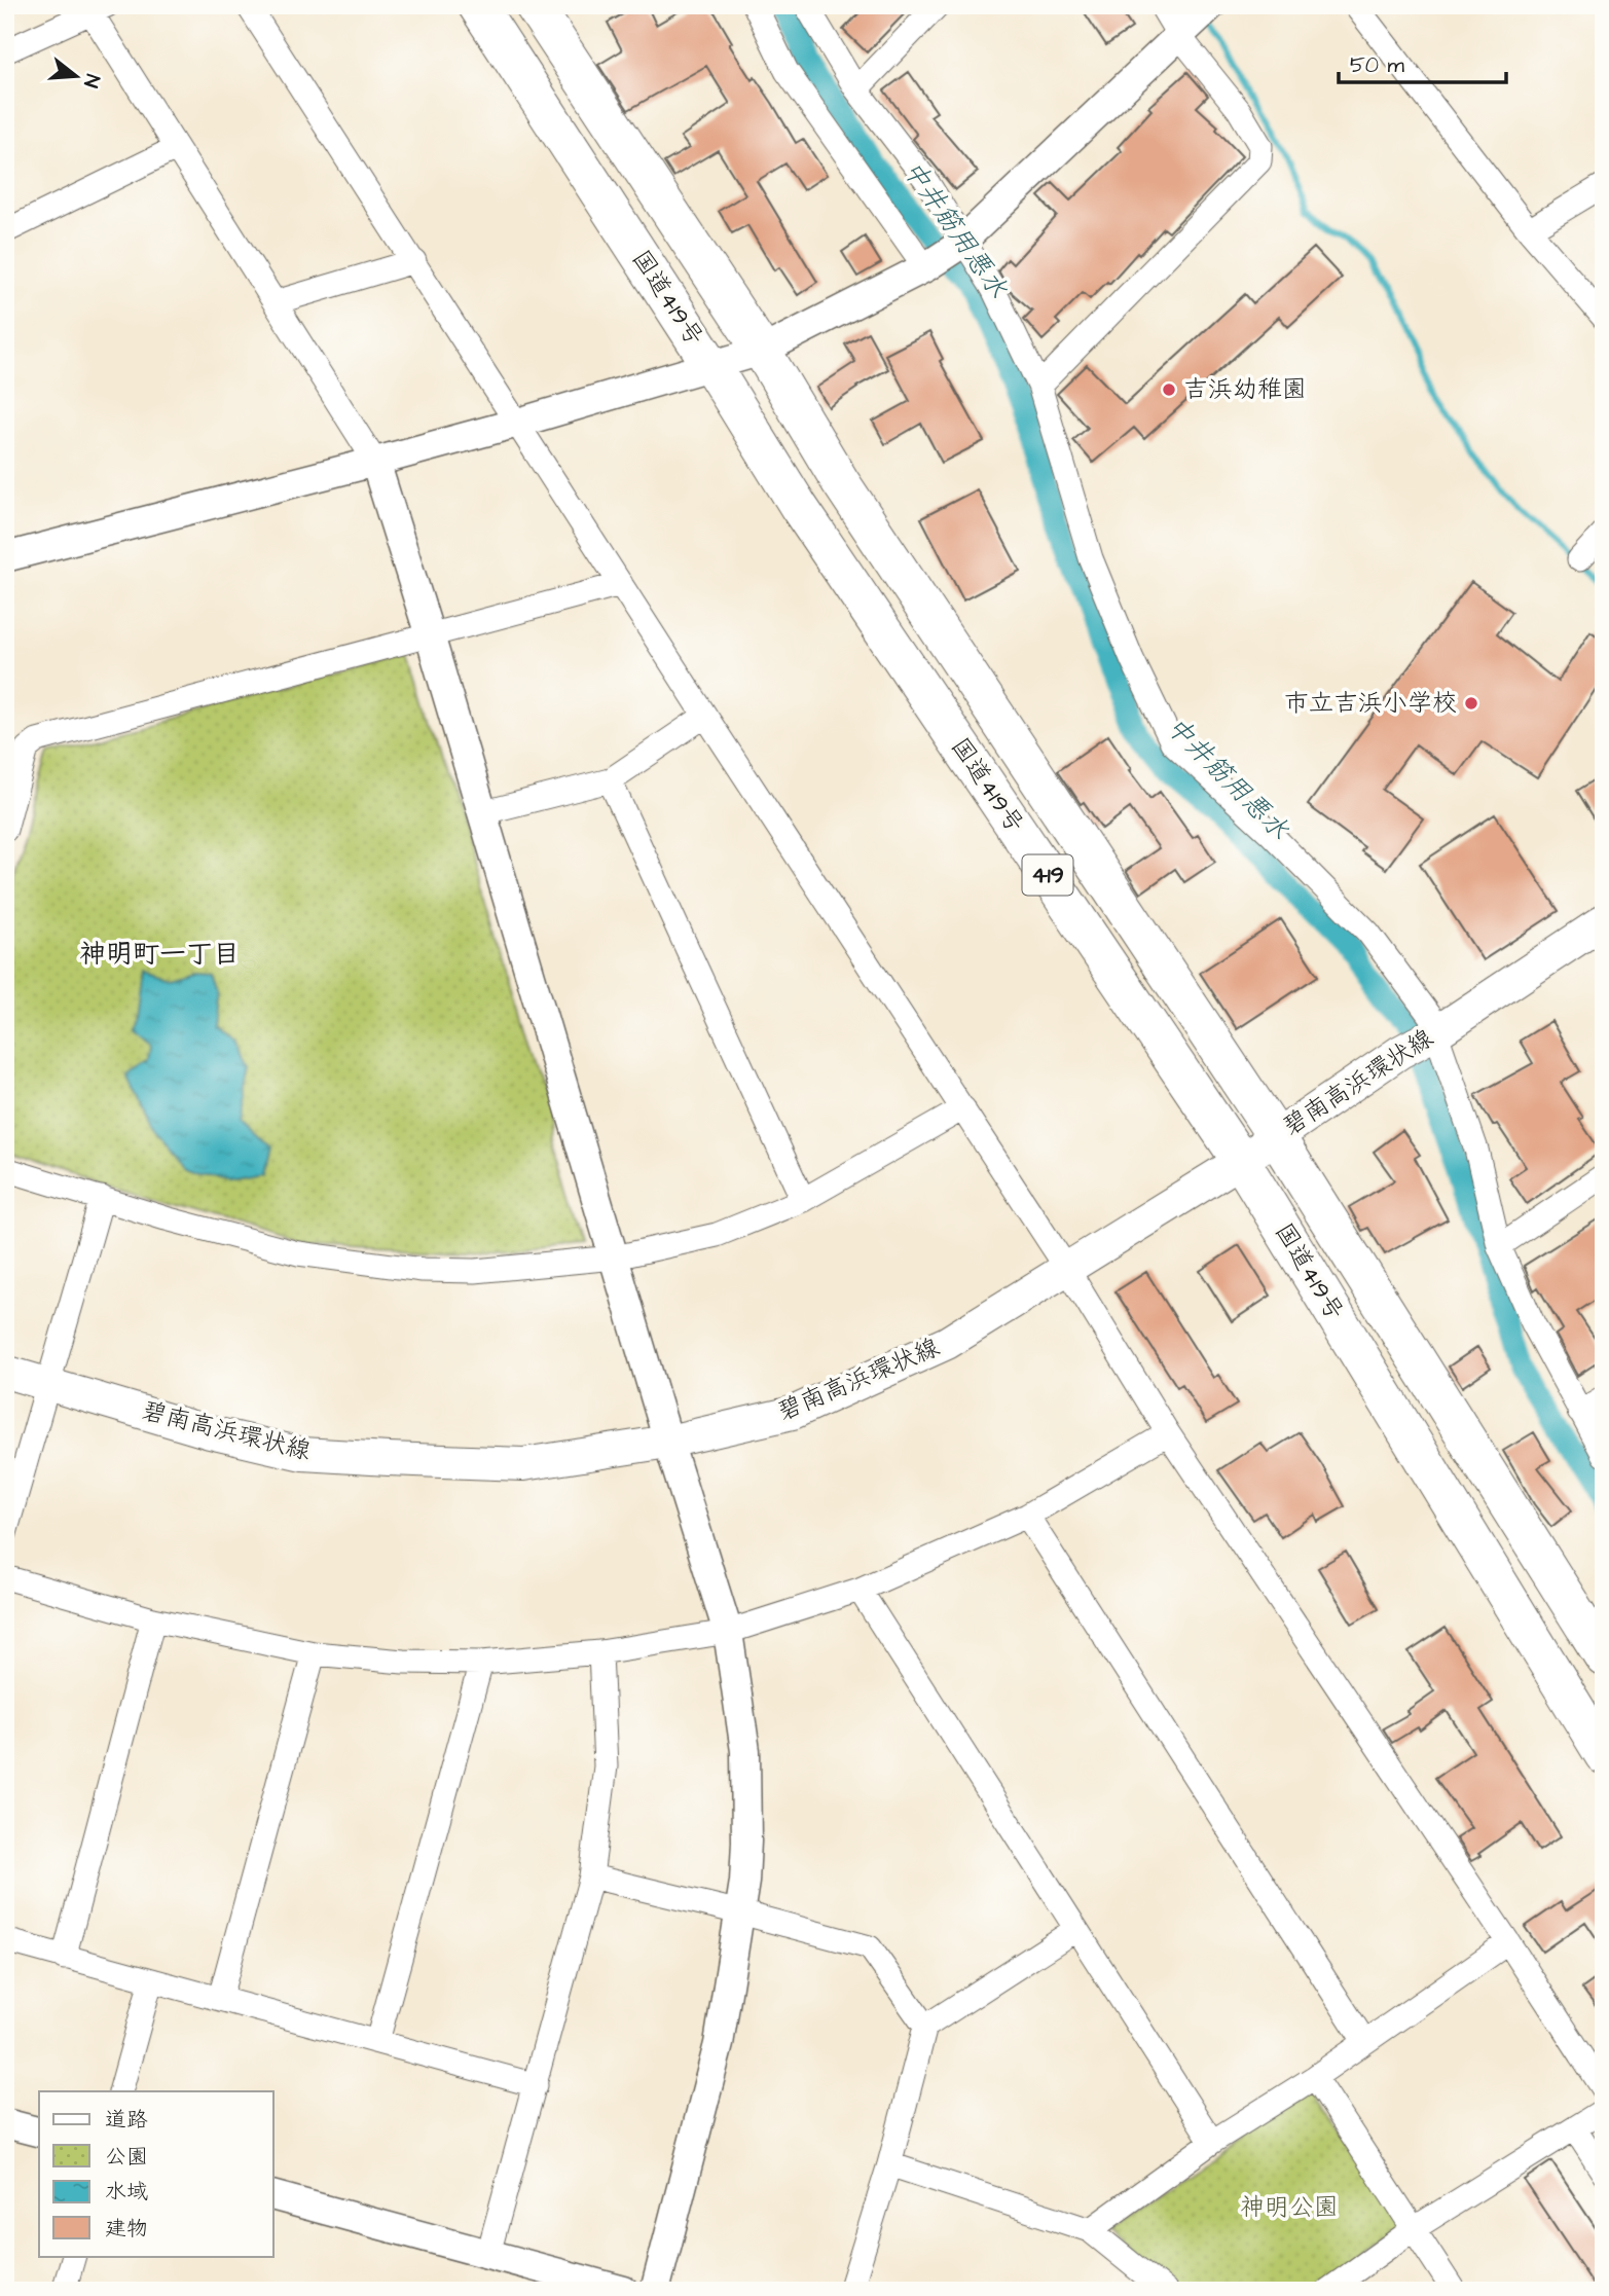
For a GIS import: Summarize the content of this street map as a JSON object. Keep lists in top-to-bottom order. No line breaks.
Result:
{"streets":{"highway":["国道419号","419"],"main road":["碧南高浜環状線"]},"crossings":[["国道419号","碧南高浜環状線"]],"districts":["神明町一丁目"],"water":["中井筋用悪水"],"parks":["神明公園"],"places":["吉浜幼稚園","市立吉浜小学校"],"legend":["道路","公園","水域","建物"],"scale_bar":"50 m","north":"right"}
